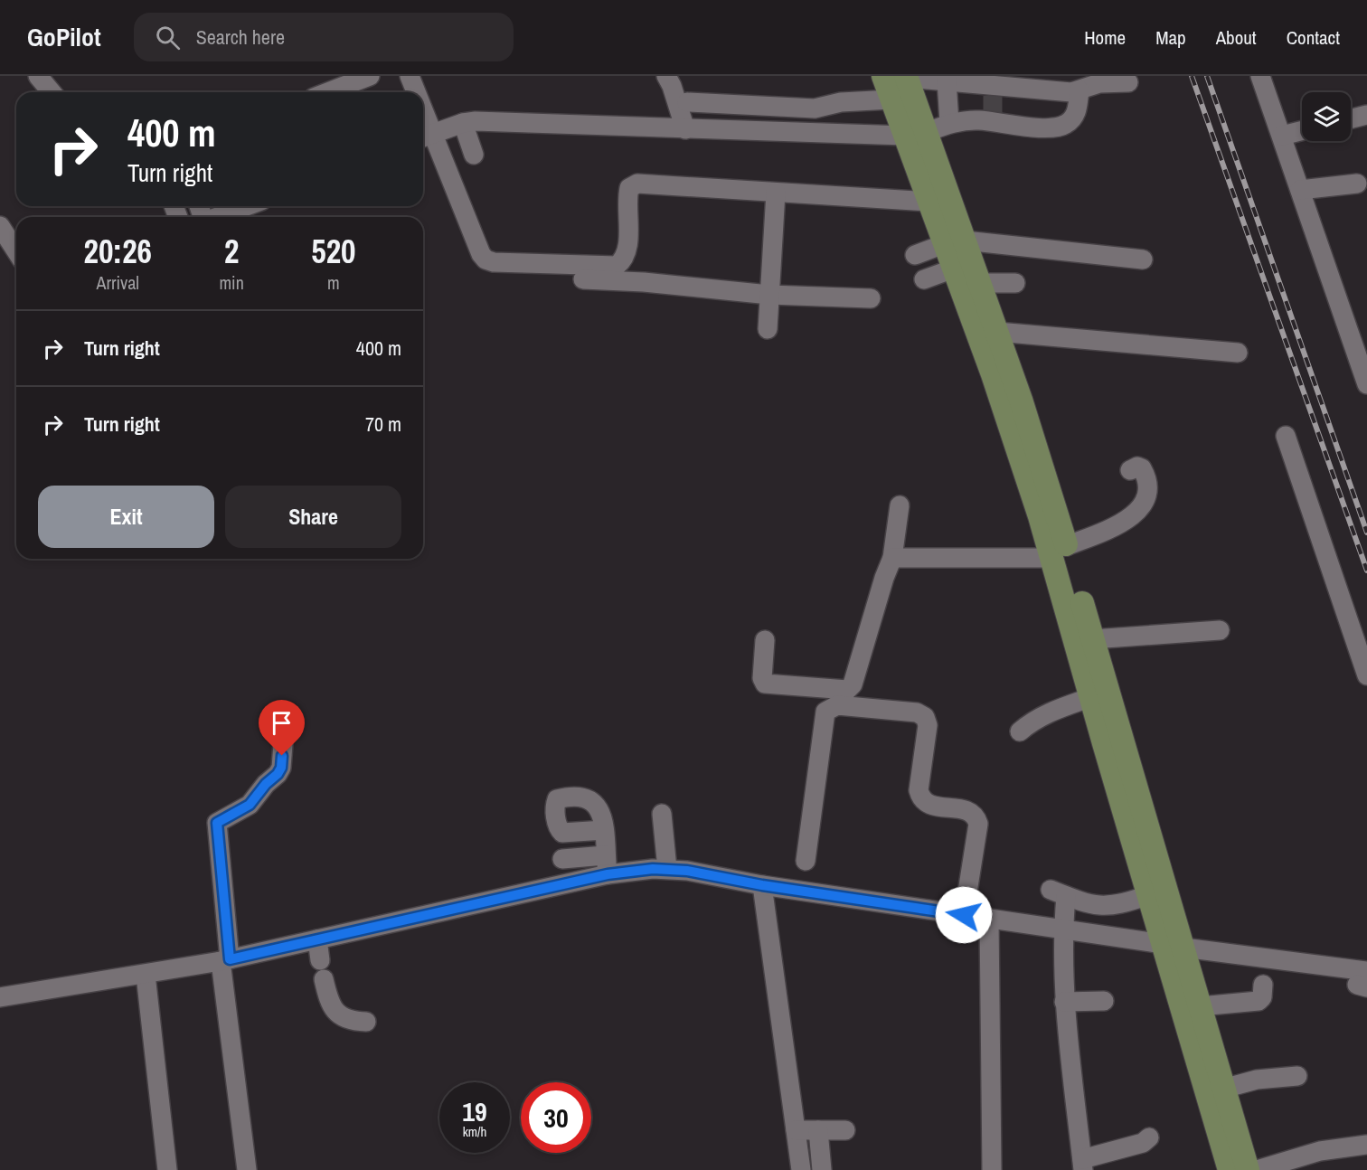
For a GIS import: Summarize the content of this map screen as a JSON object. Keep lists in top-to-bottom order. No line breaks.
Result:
{"page":{"header":"GoPilot","search":"Search here","nav":["Home","Map","About","Contact"],"turn":["400 m","Turn right"],"eta":["20:26","Arrival","2","min","520","m"],"list":[{"name":"Turn right","value":"400 m"},{"name":"Turn right","value":"70 m"}],"buttons":["Exit","Share"],"speed":"19 km/h","limit":"30"}}
